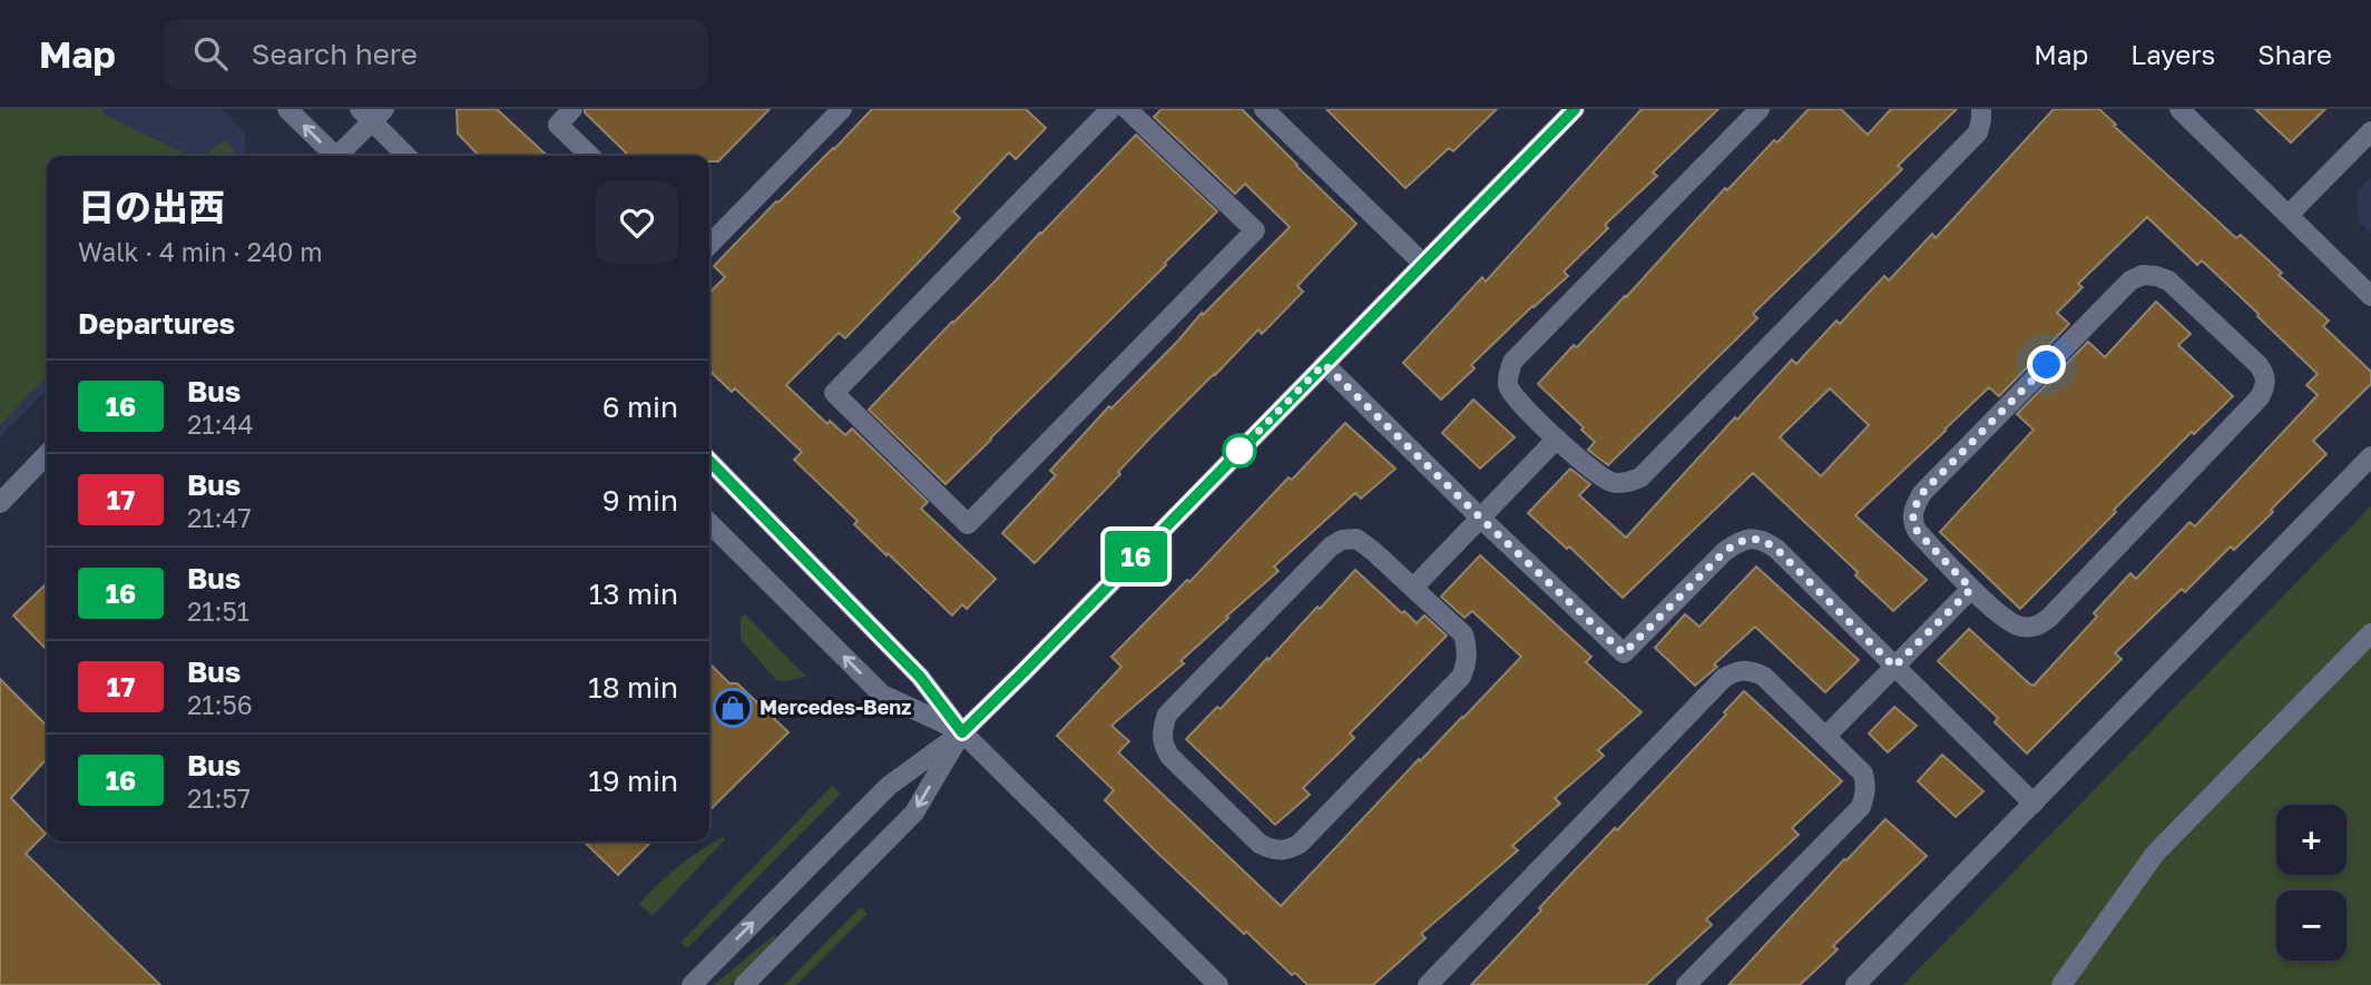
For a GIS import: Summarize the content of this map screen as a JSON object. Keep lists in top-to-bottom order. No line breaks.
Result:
{"places":{"shop":["Mercedes-Benz"]},"lines":["bus line 16"],"page":{"header":"Map","search":"Search here","nav":["Map","Layers","Share"],"on_map":"16","heading":[["日の出西","Walk · 4 min · 240 m"],"Departures"],"list":[{"mark":"16","name":"Bus","note":"21:44","value":"6 min"},{"mark":"17","name":"Bus","note":"21:47","value":"9 min"},{"mark":"16","name":"Bus","note":"21:51","value":"13 min"},{"mark":"17","name":"Bus","note":"21:56","value":"18 min"},{"mark":"16","name":"Bus","note":"21:57","value":"19 min"}],"map_buttons":["+","−"]}}
